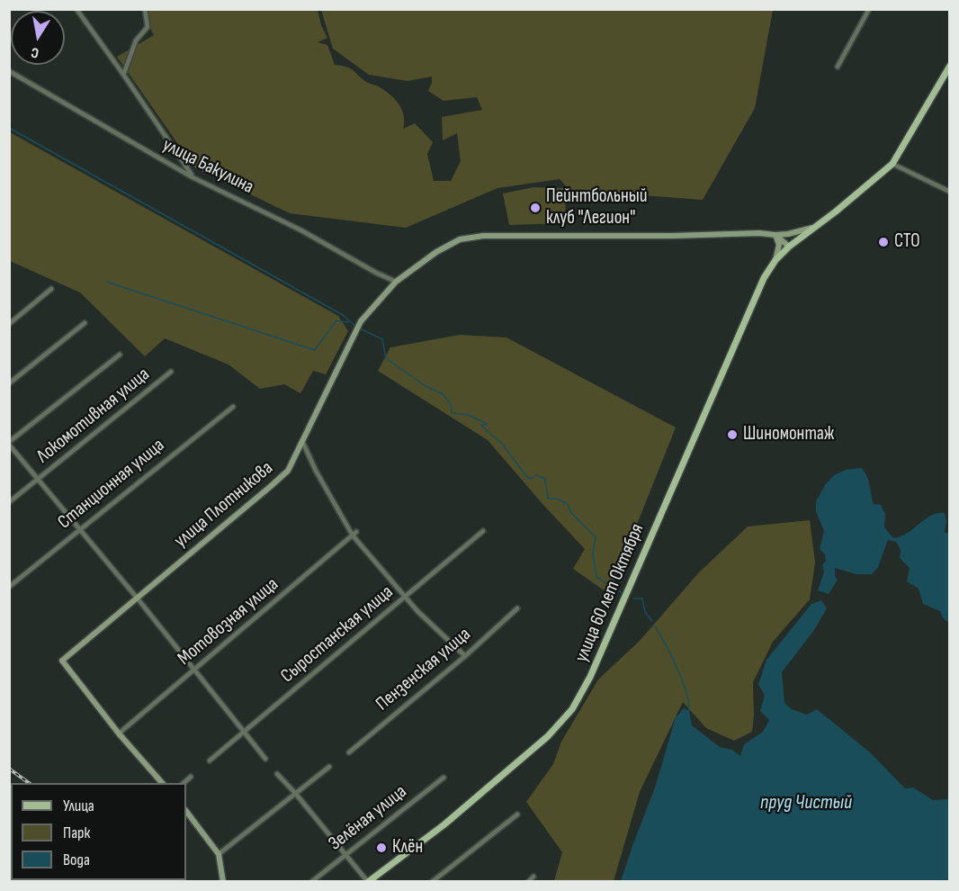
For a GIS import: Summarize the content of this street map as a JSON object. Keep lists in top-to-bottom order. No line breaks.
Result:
{"streets":{"main road":["улица 60 лет Октября"],"street":["улица Бакулина","Локомотивная улица","Станционная улица","улица Плотникова","Мотовозная улица","Сыростанская улица","Пензенская улица","Зелёная улица"]},"crossings":[["улица Бакулина","улица Плотникова"],["улица Плотникова","Мотовозная улица"]],"water":["пруд Чистый"],"places":["Пейнтбольный клуб \"Легион\"","СТО","Шиномонтаж","Клён"],"legend":["Улица","Парк","Вода"],"north":"bottom"}
